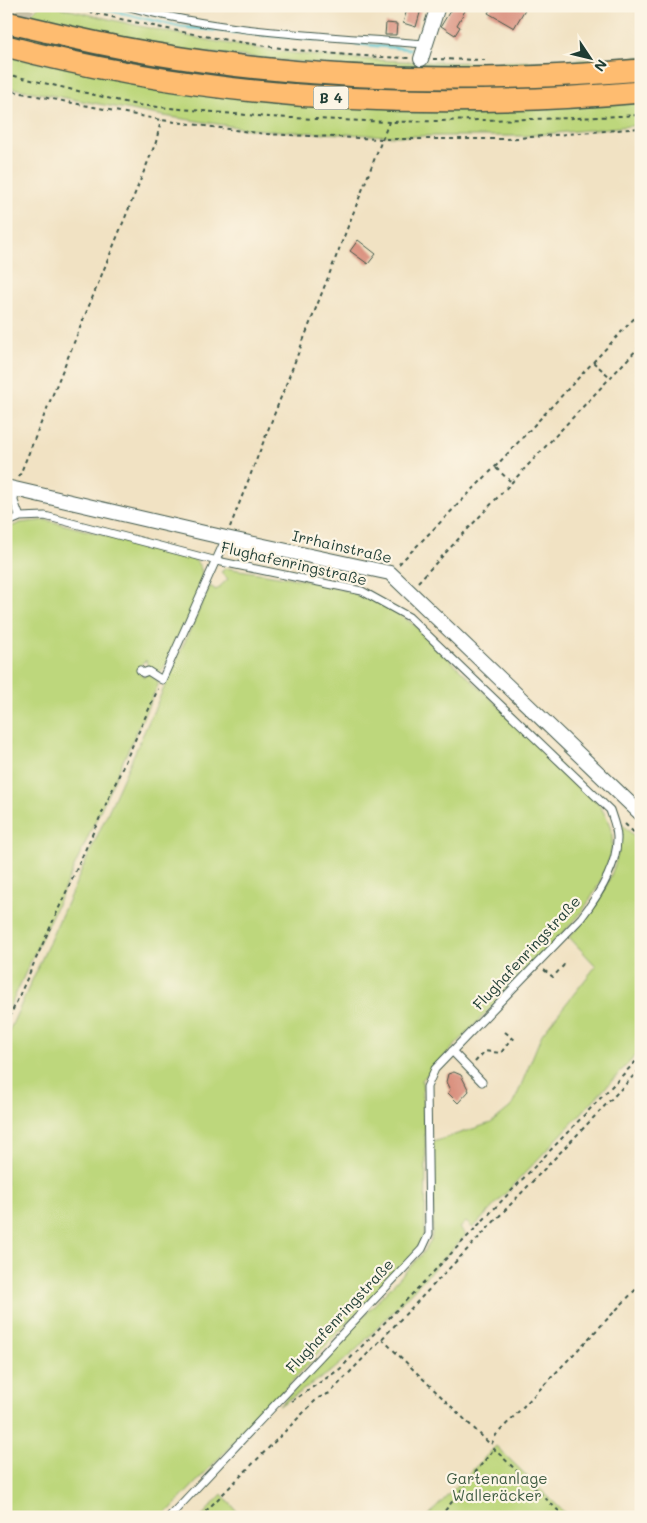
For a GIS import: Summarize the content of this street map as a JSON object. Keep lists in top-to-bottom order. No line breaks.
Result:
{"streets":{"main road":["B 4"],"street":["Irrhainstraße"],"lane":["Flughafenringstraße"]},"parks":["Gartenanlage Walleräcker"],"north":"bottom right"}
